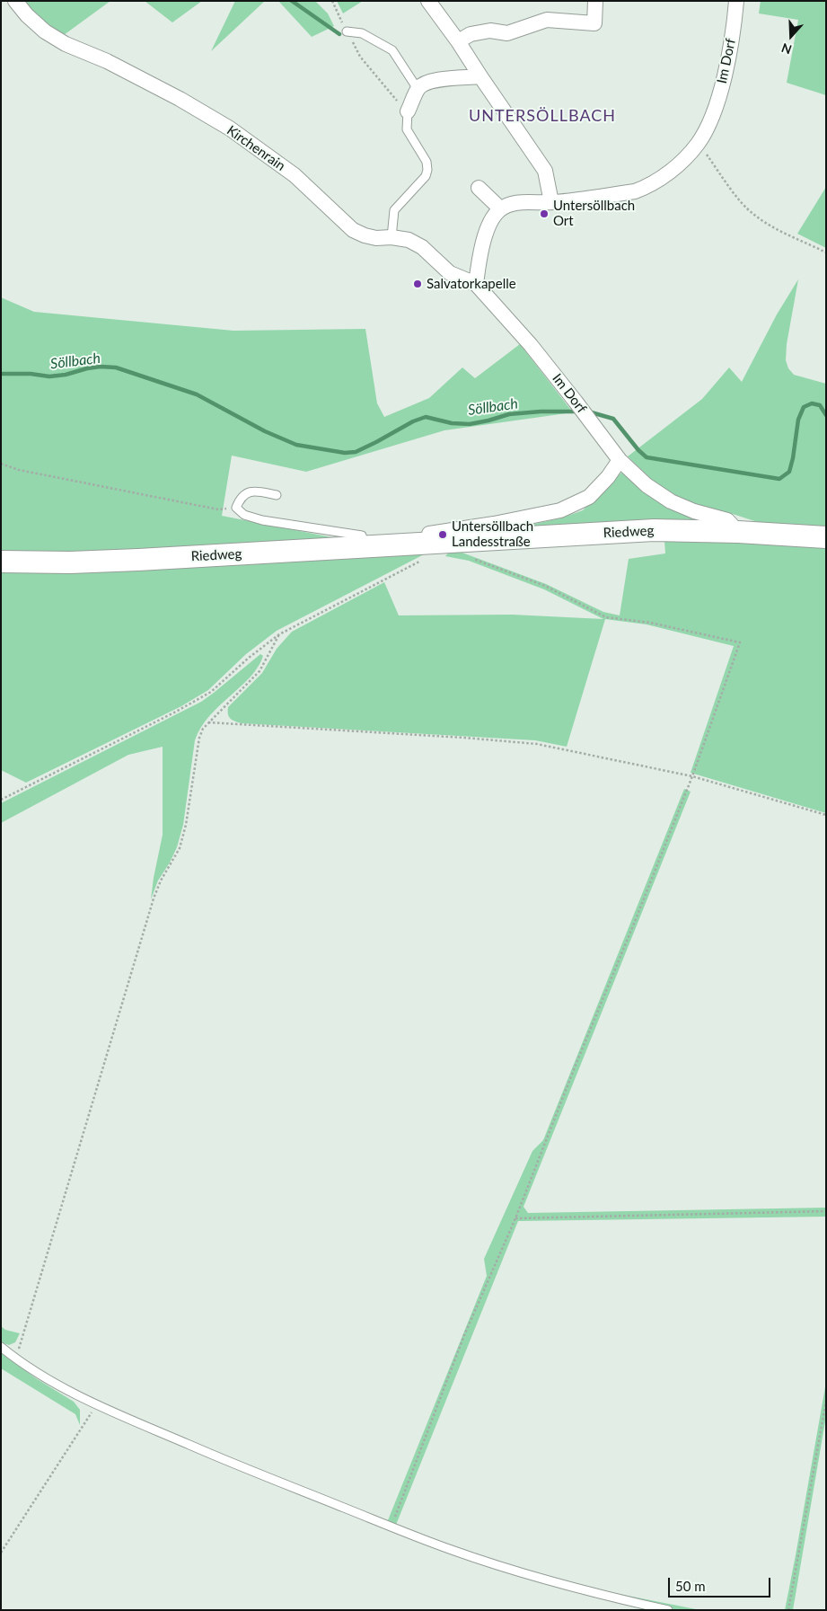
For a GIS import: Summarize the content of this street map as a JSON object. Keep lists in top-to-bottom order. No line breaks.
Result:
{"streets":{"main road":["Riedweg"],"street":["Im Dorf","Kirchenrain"]},"crossings":[["Im Dorf","Kirchenrain"],["Im Dorf","Riedweg"]],"districts":["UNTERSÖLLBACH"],"water":["Söllbach"],"places":["Untersöllbach Ort","Salvatorkapelle","Untersöllbach Landesstraße"],"scale_bar":"50 m","north":"bottom"}
